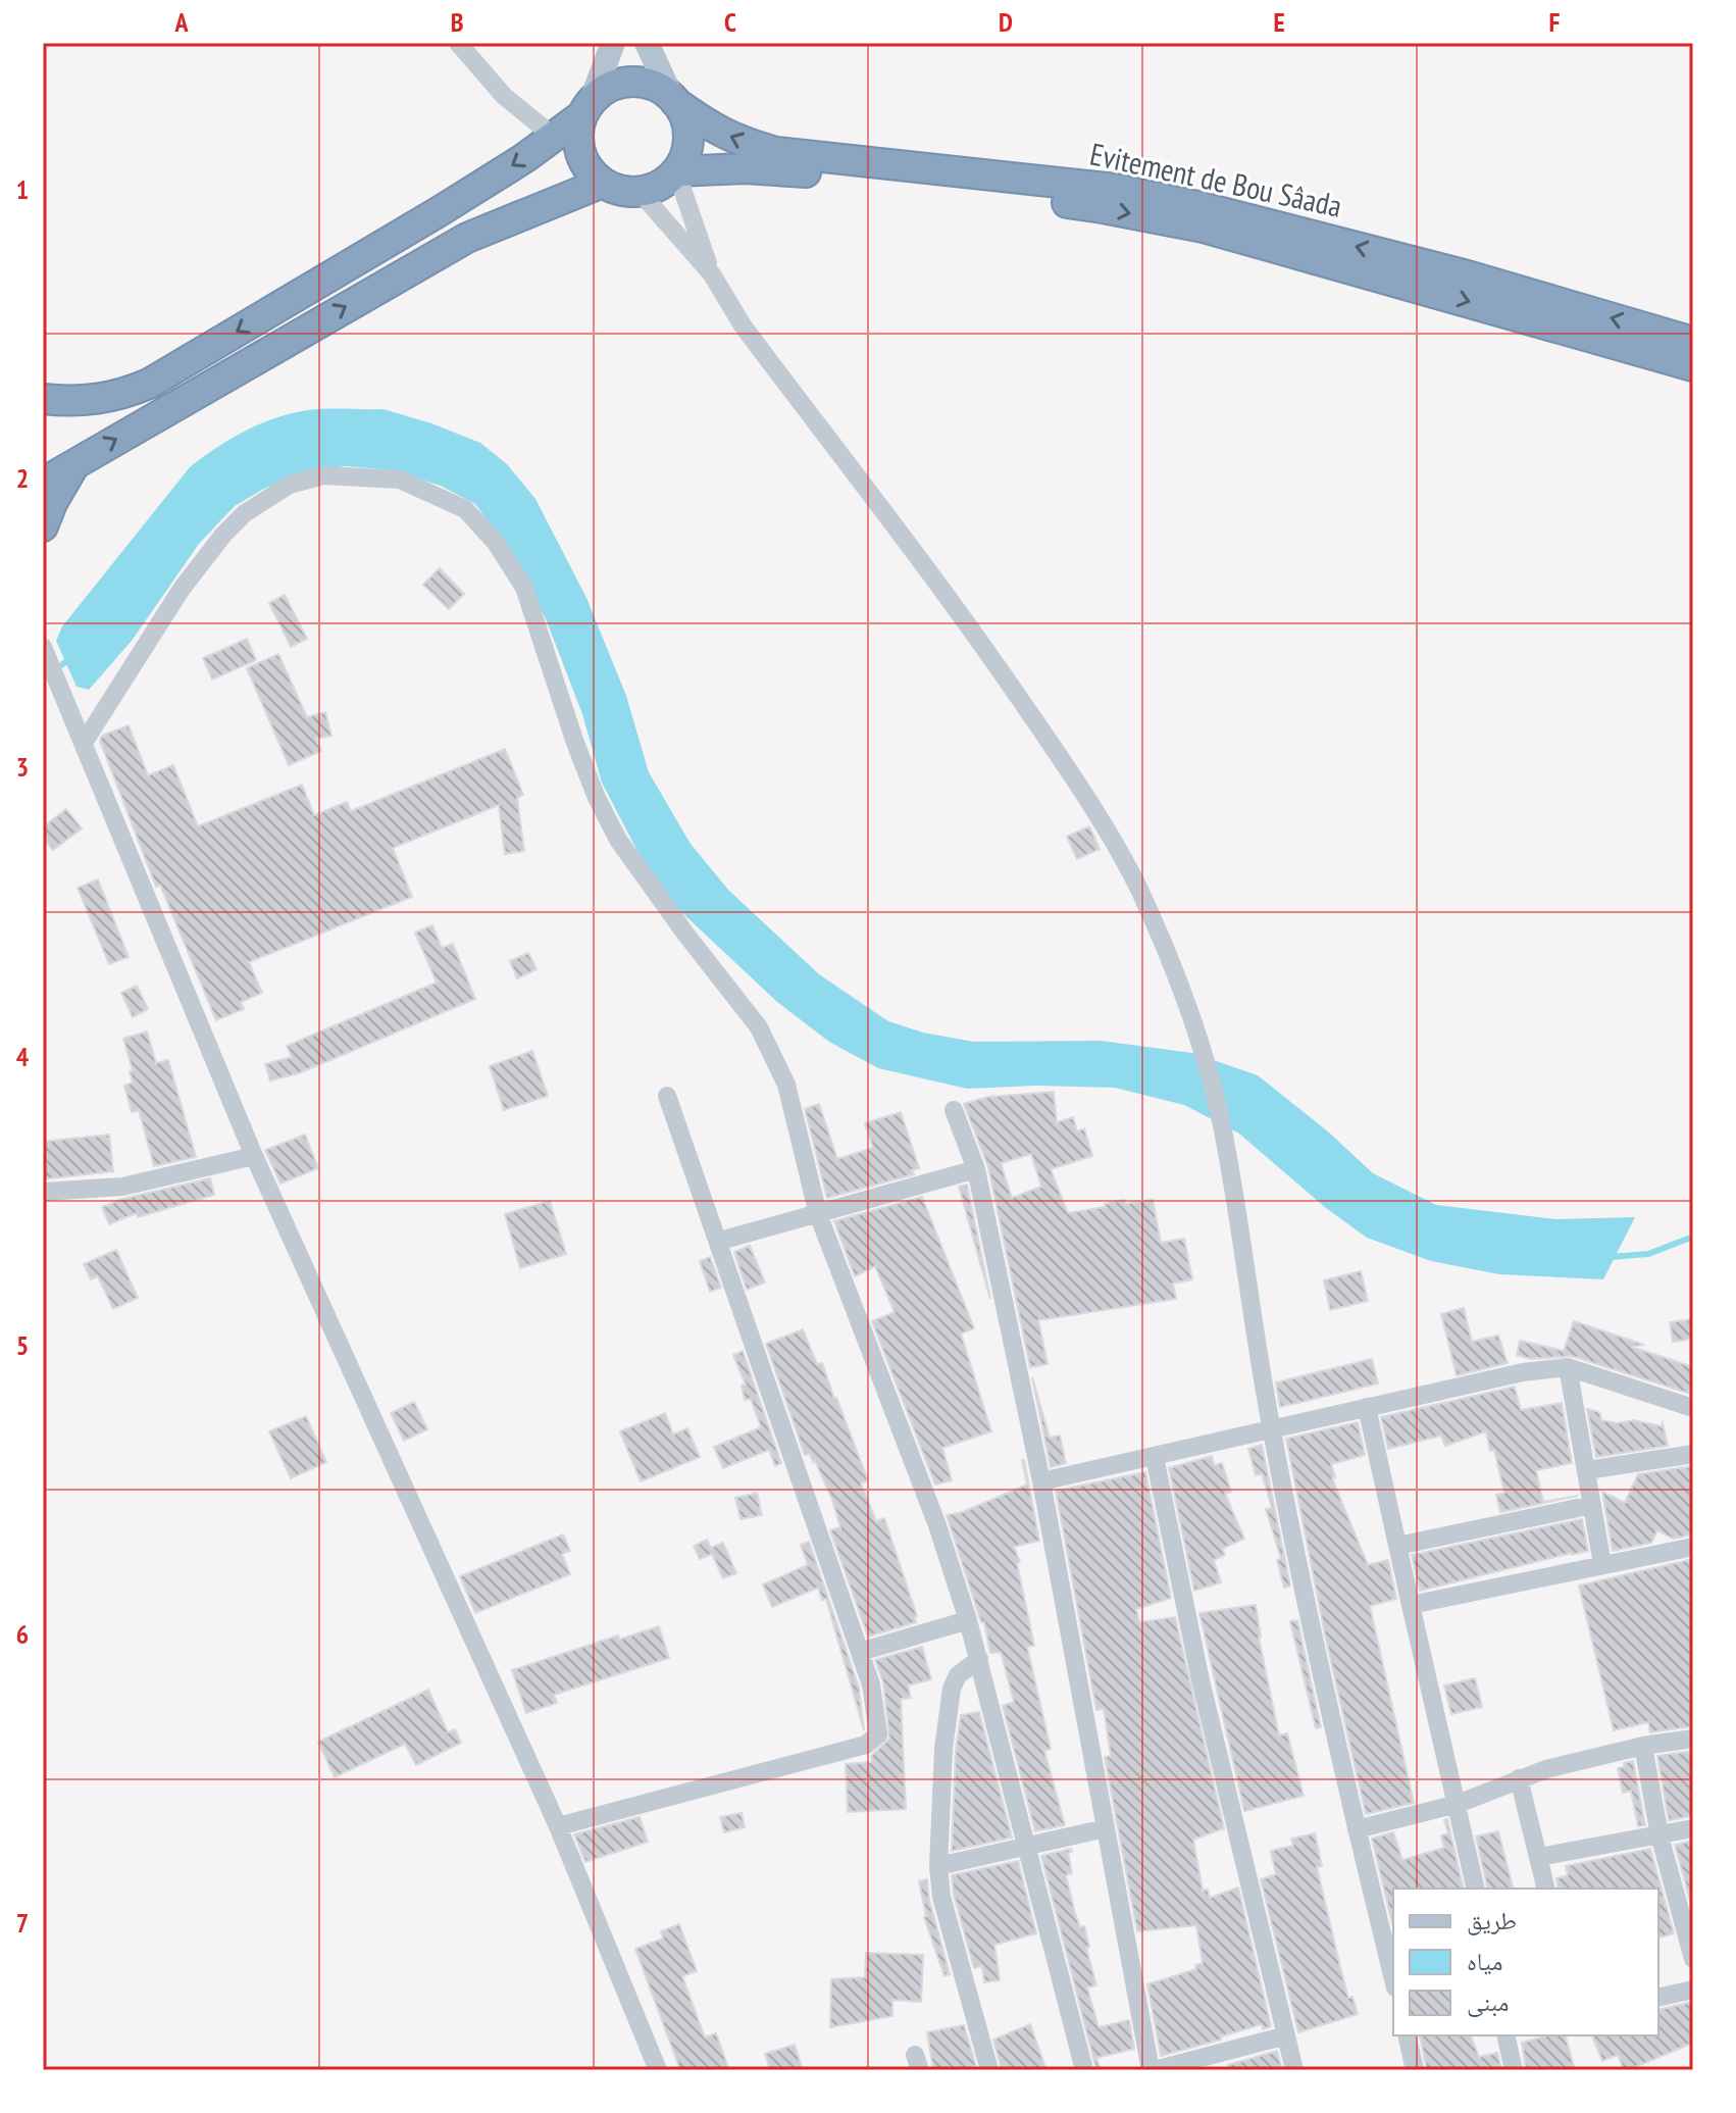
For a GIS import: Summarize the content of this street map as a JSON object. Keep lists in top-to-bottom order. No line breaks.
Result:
{"streets":{"highway":["Evitement de Bou Sâada"]},"legend":["طريق","مياه","مبنى"],"grid":{"columns":["A","B","C","D","E","F"],"rows":["1","2","3","4","5","6","7"]}}
